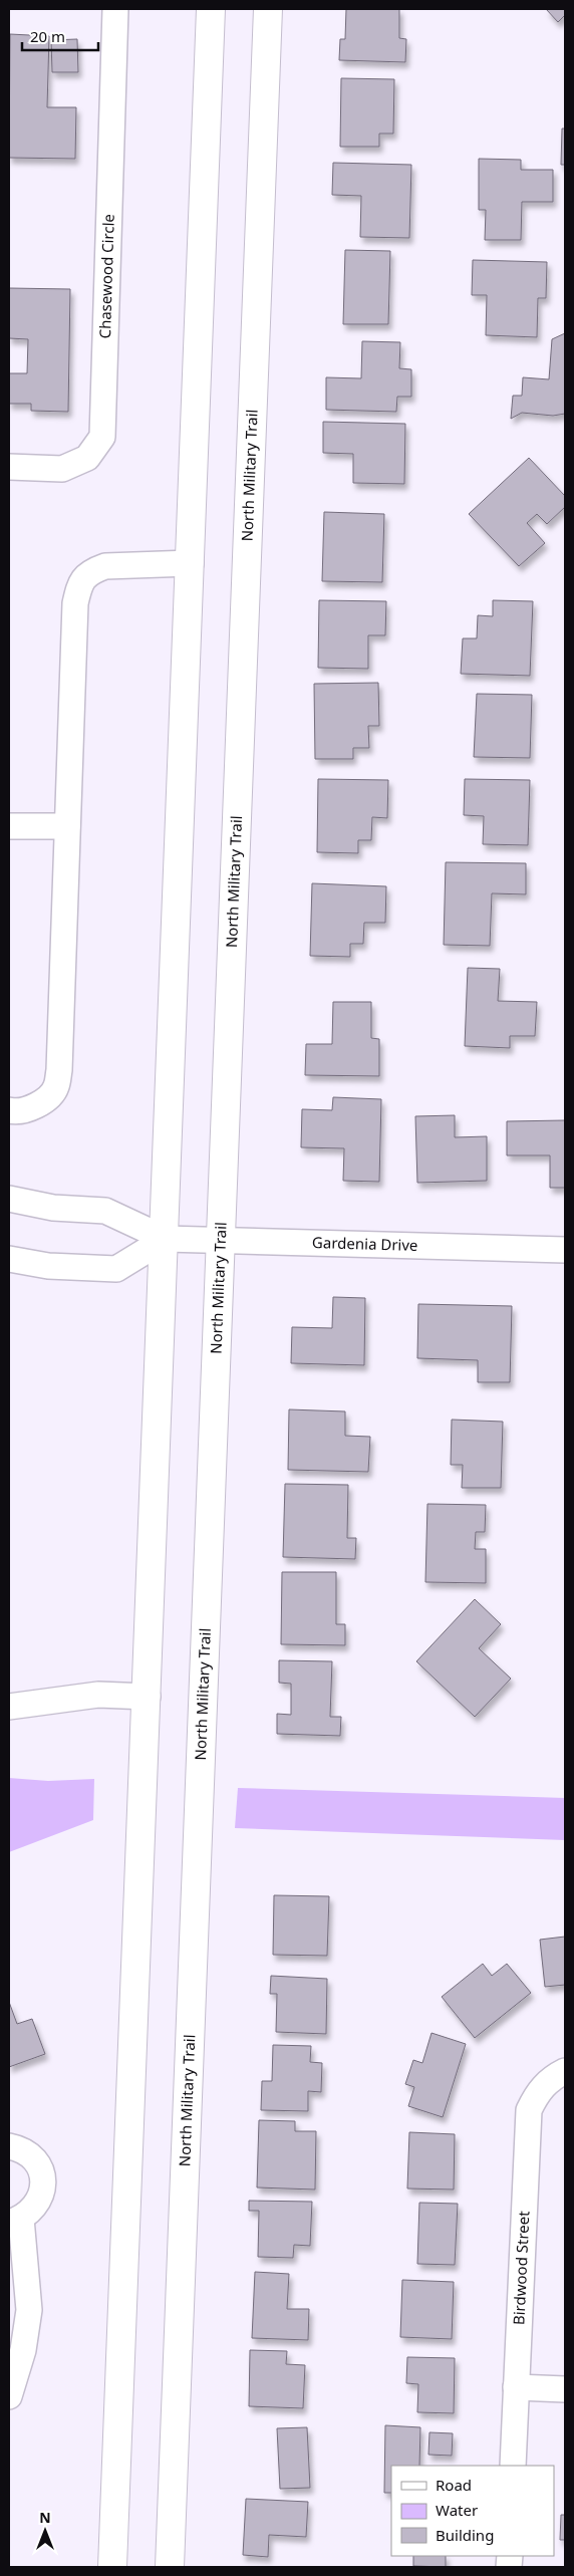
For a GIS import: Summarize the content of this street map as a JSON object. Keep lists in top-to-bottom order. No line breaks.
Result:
{"streets":{"main road":["North Military Trail"],"street":["Chasewood Circle","Gardenia Drive","Birdwood Street"]},"crossings":[["North Military Trail","Gardenia Drive"]],"legend":["Road","Water","Building"],"scale_bar":"20 m","north":"top"}
